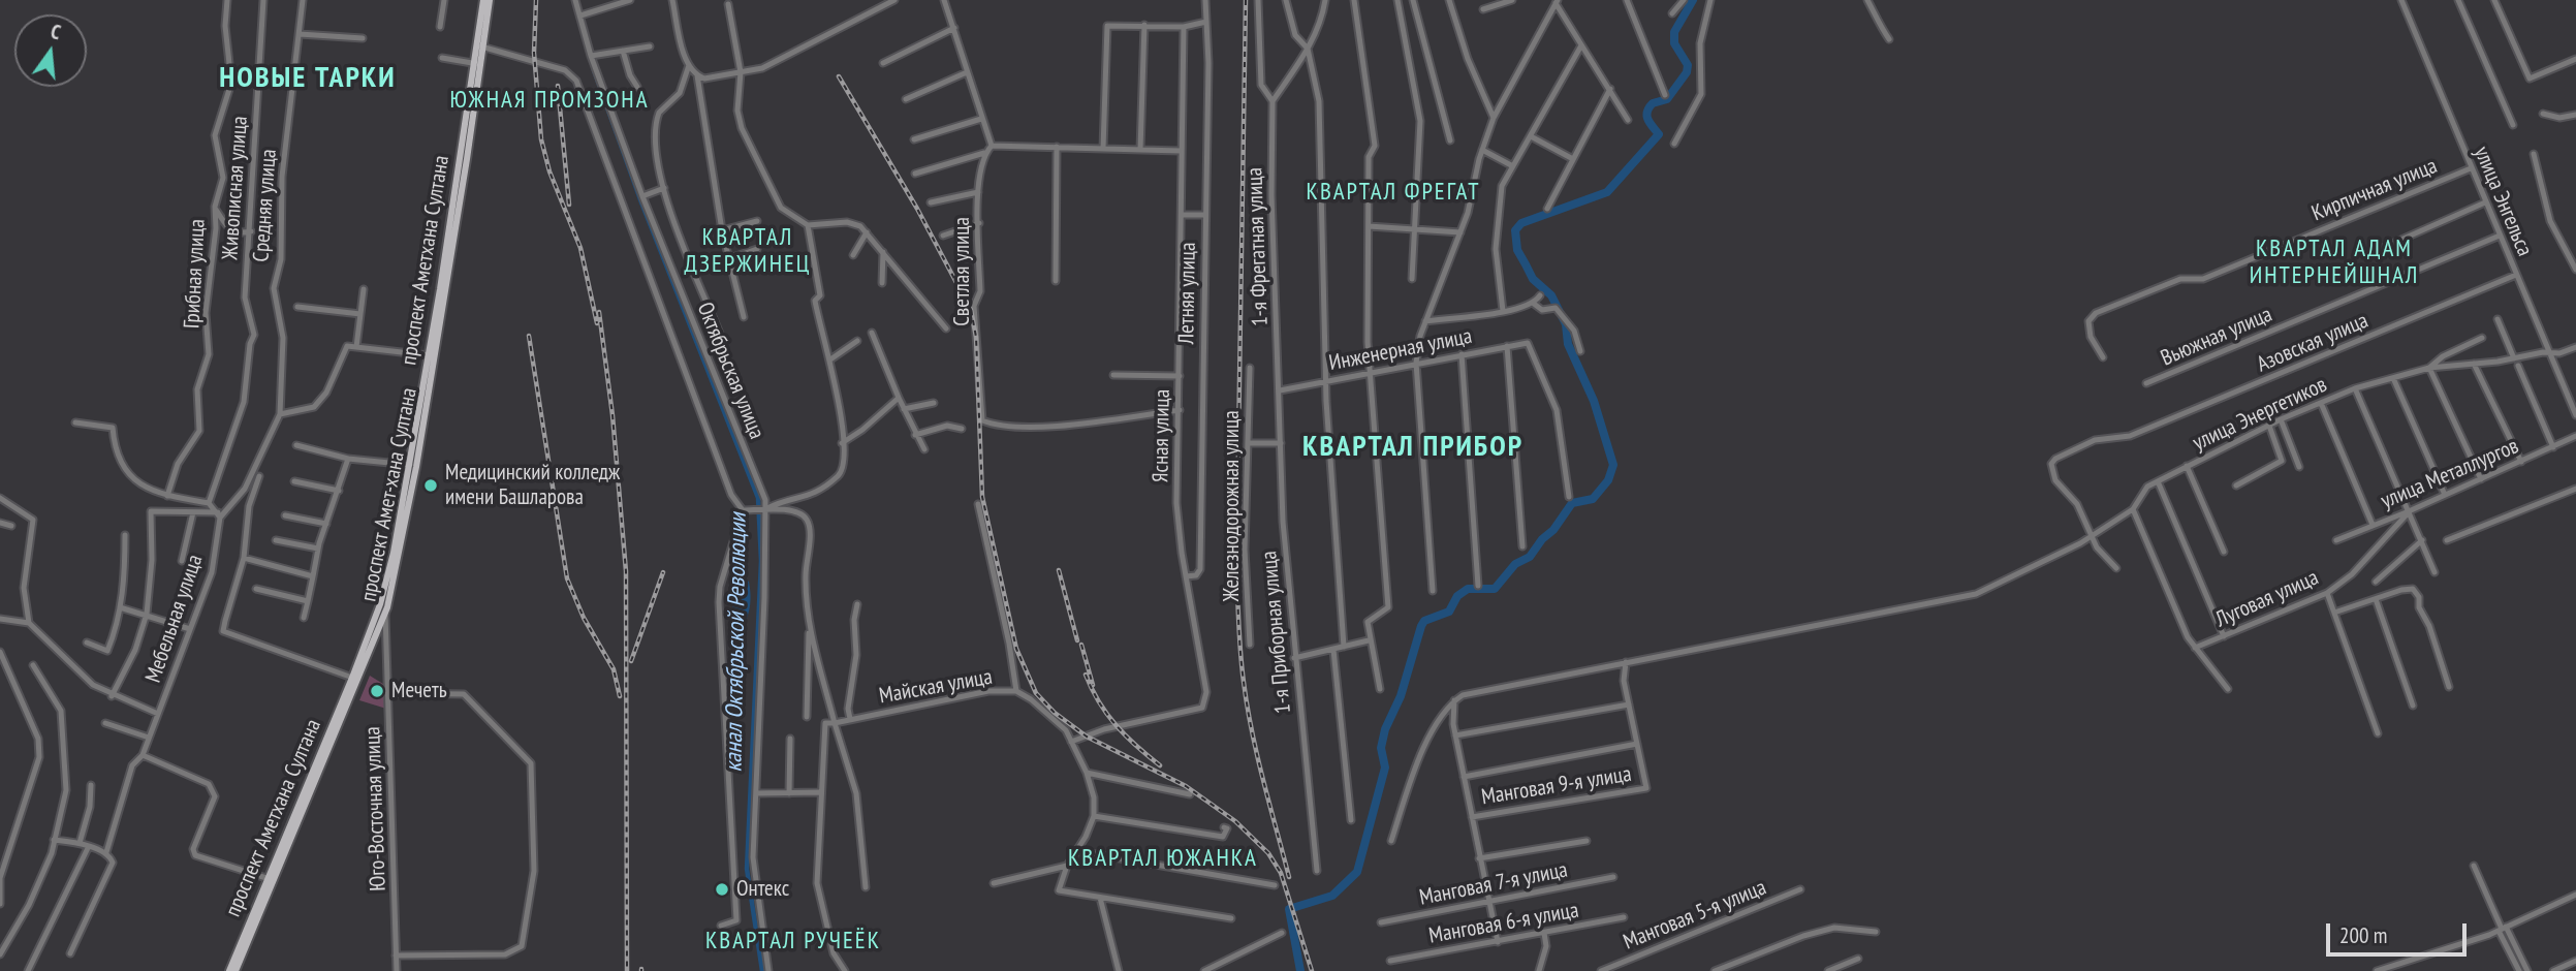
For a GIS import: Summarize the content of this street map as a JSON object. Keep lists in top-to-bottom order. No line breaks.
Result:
{"streets":{"main road":["проспект Аметхана Султана","проспект Амет-хана Султана"],"street":["Живописная улица","Кирпичная улица","улица Энгельса","Средняя улица","1-я Фрегатная улица","Светлая улица","Грибная улица","Летняя улица","Вьюжная улица","Азовская улица","Инженерная улица","Октябрьская улица","улица Энергетиков","Ясная улица","улица Металлургов","Железнодорожная улица","Луговая улица","Мебельная улица","1-я Приборная улица","Майская улица","Манговая 9-я улица","Юго-Восточная улица","Манговая 7-я улица","Манговая 5-я улица","Манговая 6-я улица"]},"crossings":[["Живописная улица","Грибная улица"],["Кирпичная улица","улица Энгельса"],["улица Энгельса","Вьюжная улица"],["улица Энгельса","Азовская улица"],["улица Энгельса","улица Энергетиков"],["Средняя улица","Мебельная улица"],["1-я Фрегатная улица","Инженерная улица"],["1-я Фрегатная улица","1-я Приборная улица"],["проспект Аметхана Султана","проспект Амет-хана Султана"],["Светлая улица","Ясная улица"],["Летняя улица","Ясная улица"],["Азовская улица","улица Энергетиков"],["Инженерная улица","1-я Приборная улица"],["Ясная улица","Майская улица"],["улица Металлургов","Луговая улица"],["проспект Амет-хана Султана","Юго-Восточная улица"]],"districts":["НОВЫЕ ТАРКИ","ЮЖНАЯ ПРОМЗОНА","КВАРТАЛ ФРЕГАТ","КВАРТАЛ ДЗЕРЖИНЕЦ","КВАРТАЛ АДАМ ИНТЕРНЕЙШНАЛ","КВАРТАЛ ПРИБОР","КВАРТАЛ ЮЖАНКА","КВАРТАЛ РУЧЕЁК"],"water":["канал Октябрьской Революции"],"places":["Медицинский колледж имени Башларова","Мечеть","Онтекс"],"scale_bar":"200 m","north":"top"}
